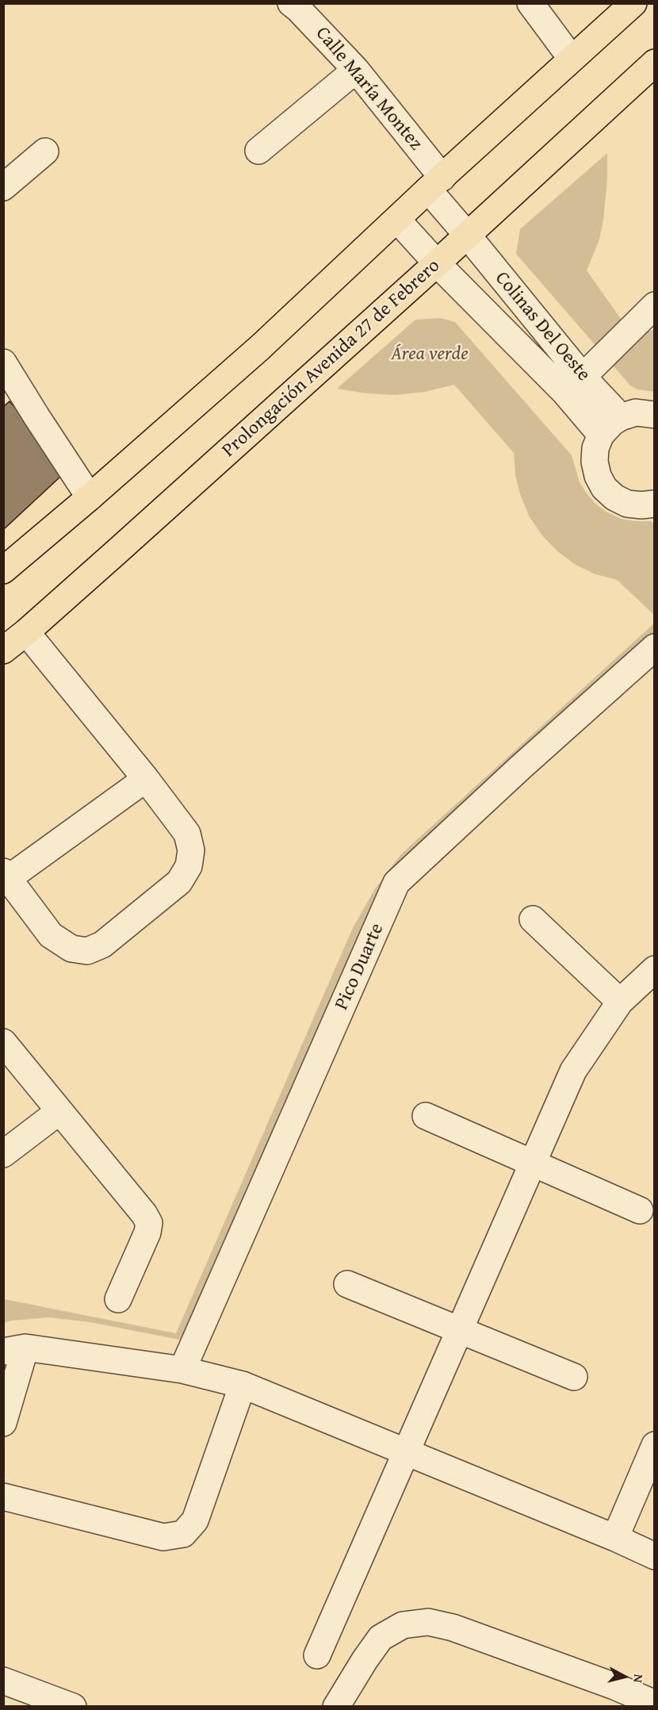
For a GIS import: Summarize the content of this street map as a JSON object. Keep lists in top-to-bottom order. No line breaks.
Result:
{"streets":{"main road":["Prolongación Avenida 27 de Febrero"],"street":["Calle María Montez","Colinas Del Oeste","Pico Duarte"]},"crossings":[["Calle María Montez","Colinas Del Oeste"],["Calle María Montez","Prolongación Avenida 27 de Febrero"],["Colinas Del Oeste","Prolongación Avenida 27 de Febrero"]],"parks":["Área verde"],"north":"right"}
